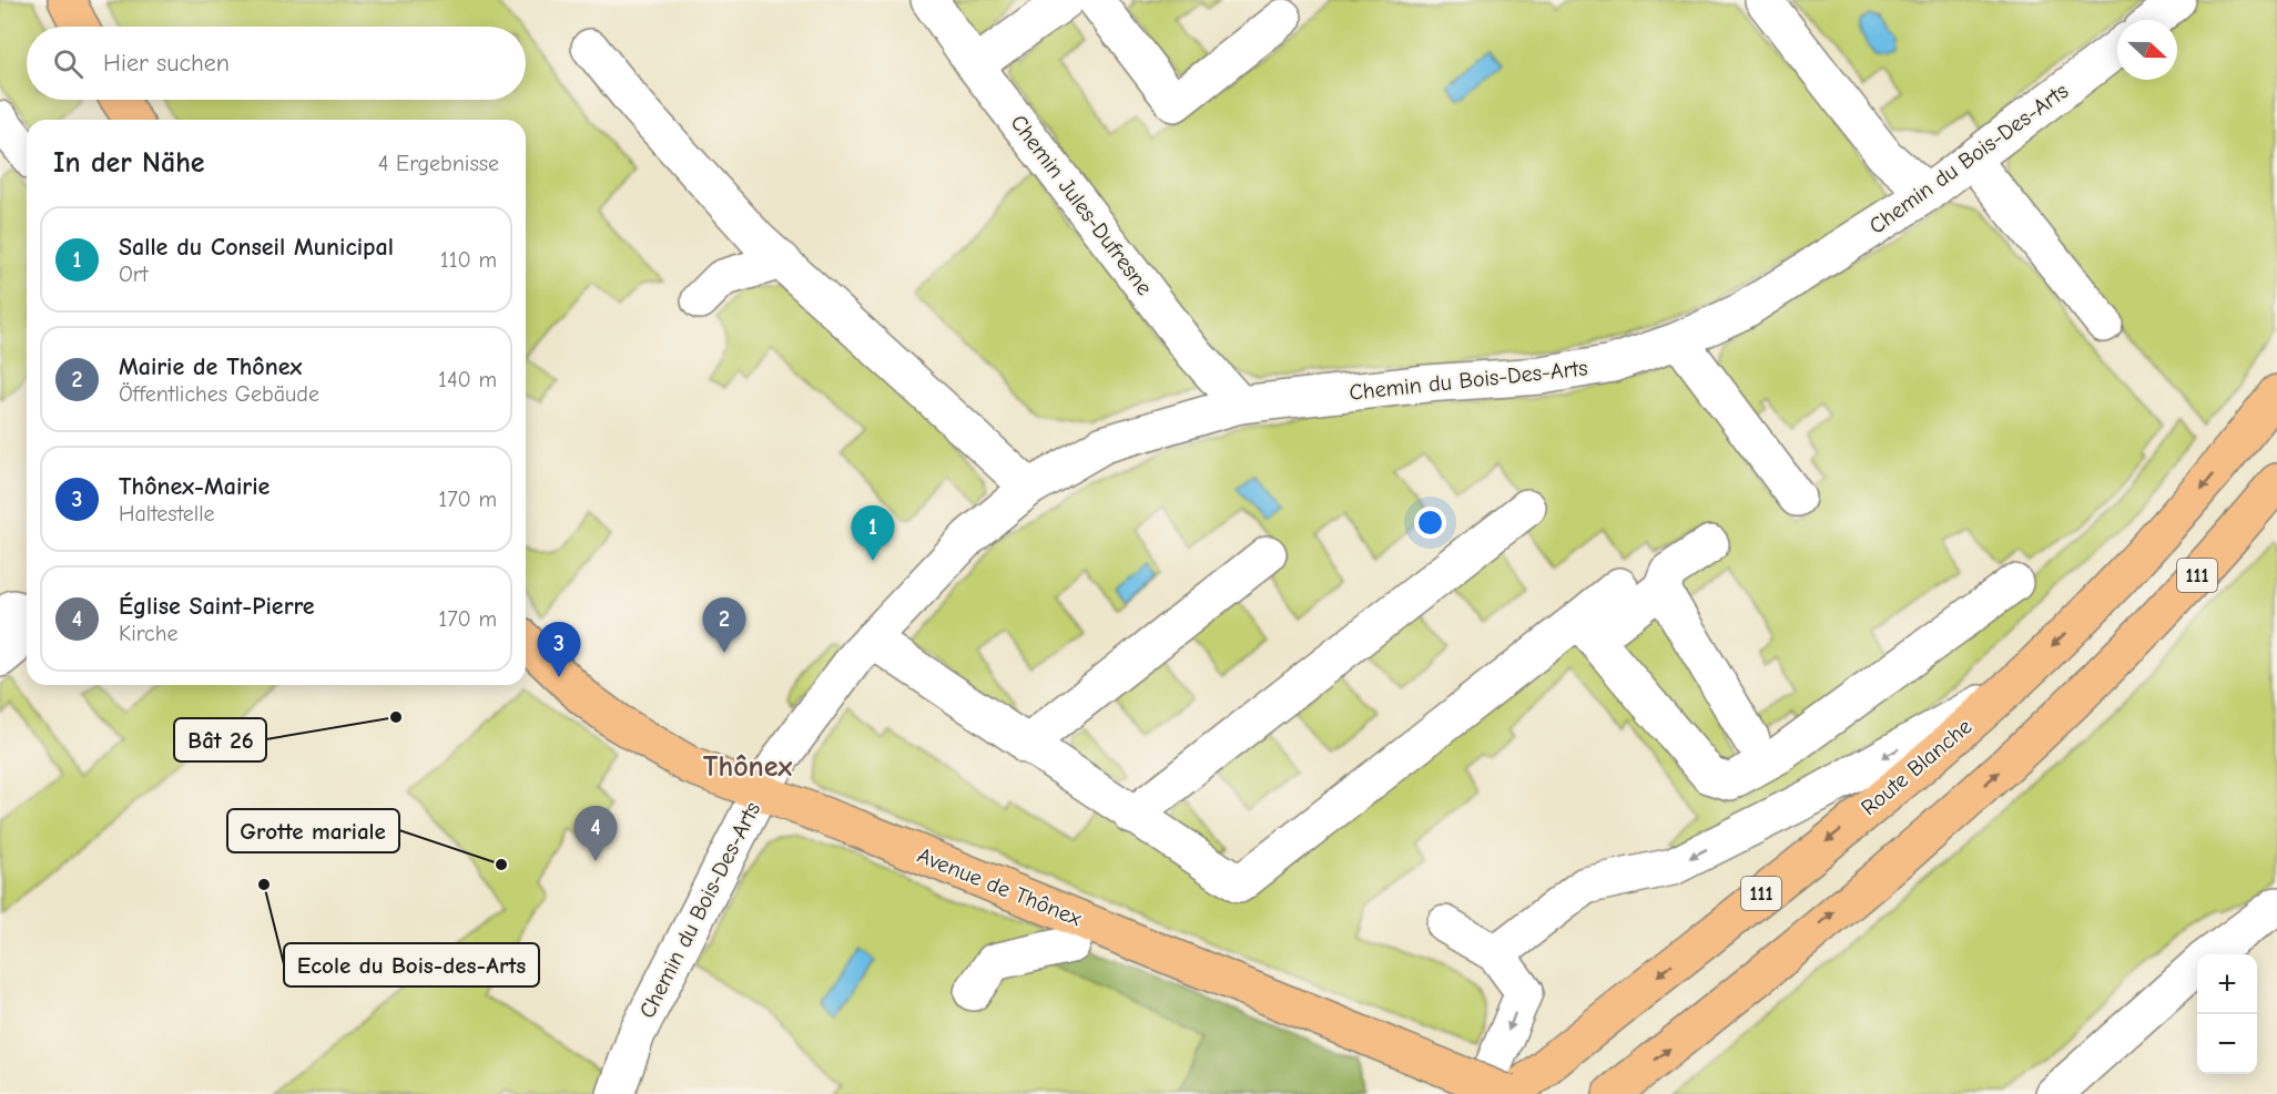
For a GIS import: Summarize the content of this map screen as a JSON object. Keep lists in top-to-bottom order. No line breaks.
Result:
{"streets":{"main road":["111","Route Blanche","Avenue de Thônex"],"street":["Chemin du Bois-Des-Arts","Chemin Jules-Dufresne"]},"crossings":[["Chemin du Bois-Des-Arts","Chemin Jules-Dufresne"],["Chemin du Bois-Des-Arts","Avenue de Thônex"],["Route Blanche","Avenue de Thônex"]],"districts":["Thônex"],"places":["Bât 26","Grotte mariale","Ecole du Bois-des-Arts"],"north":"right","page":{"search":"Hier suchen","heading":["In der Nähe","4 Ergebnisse"],"list":[{"mark":"1","name":"Salle du Conseil Municipal","note":"Ort","value":"110 m"},{"mark":"2","name":"Mairie de Thônex","note":"Öffentliches Gebäude","value":"140 m"},{"mark":"3","name":"Thônex-Mairie","note":"Haltestelle","value":"170 m"},{"mark":"4","name":"Église Saint-Pierre","note":"Kirche","value":"170 m"}],"pins":["1","2","3","4"],"map_buttons":["+","−"]}}
